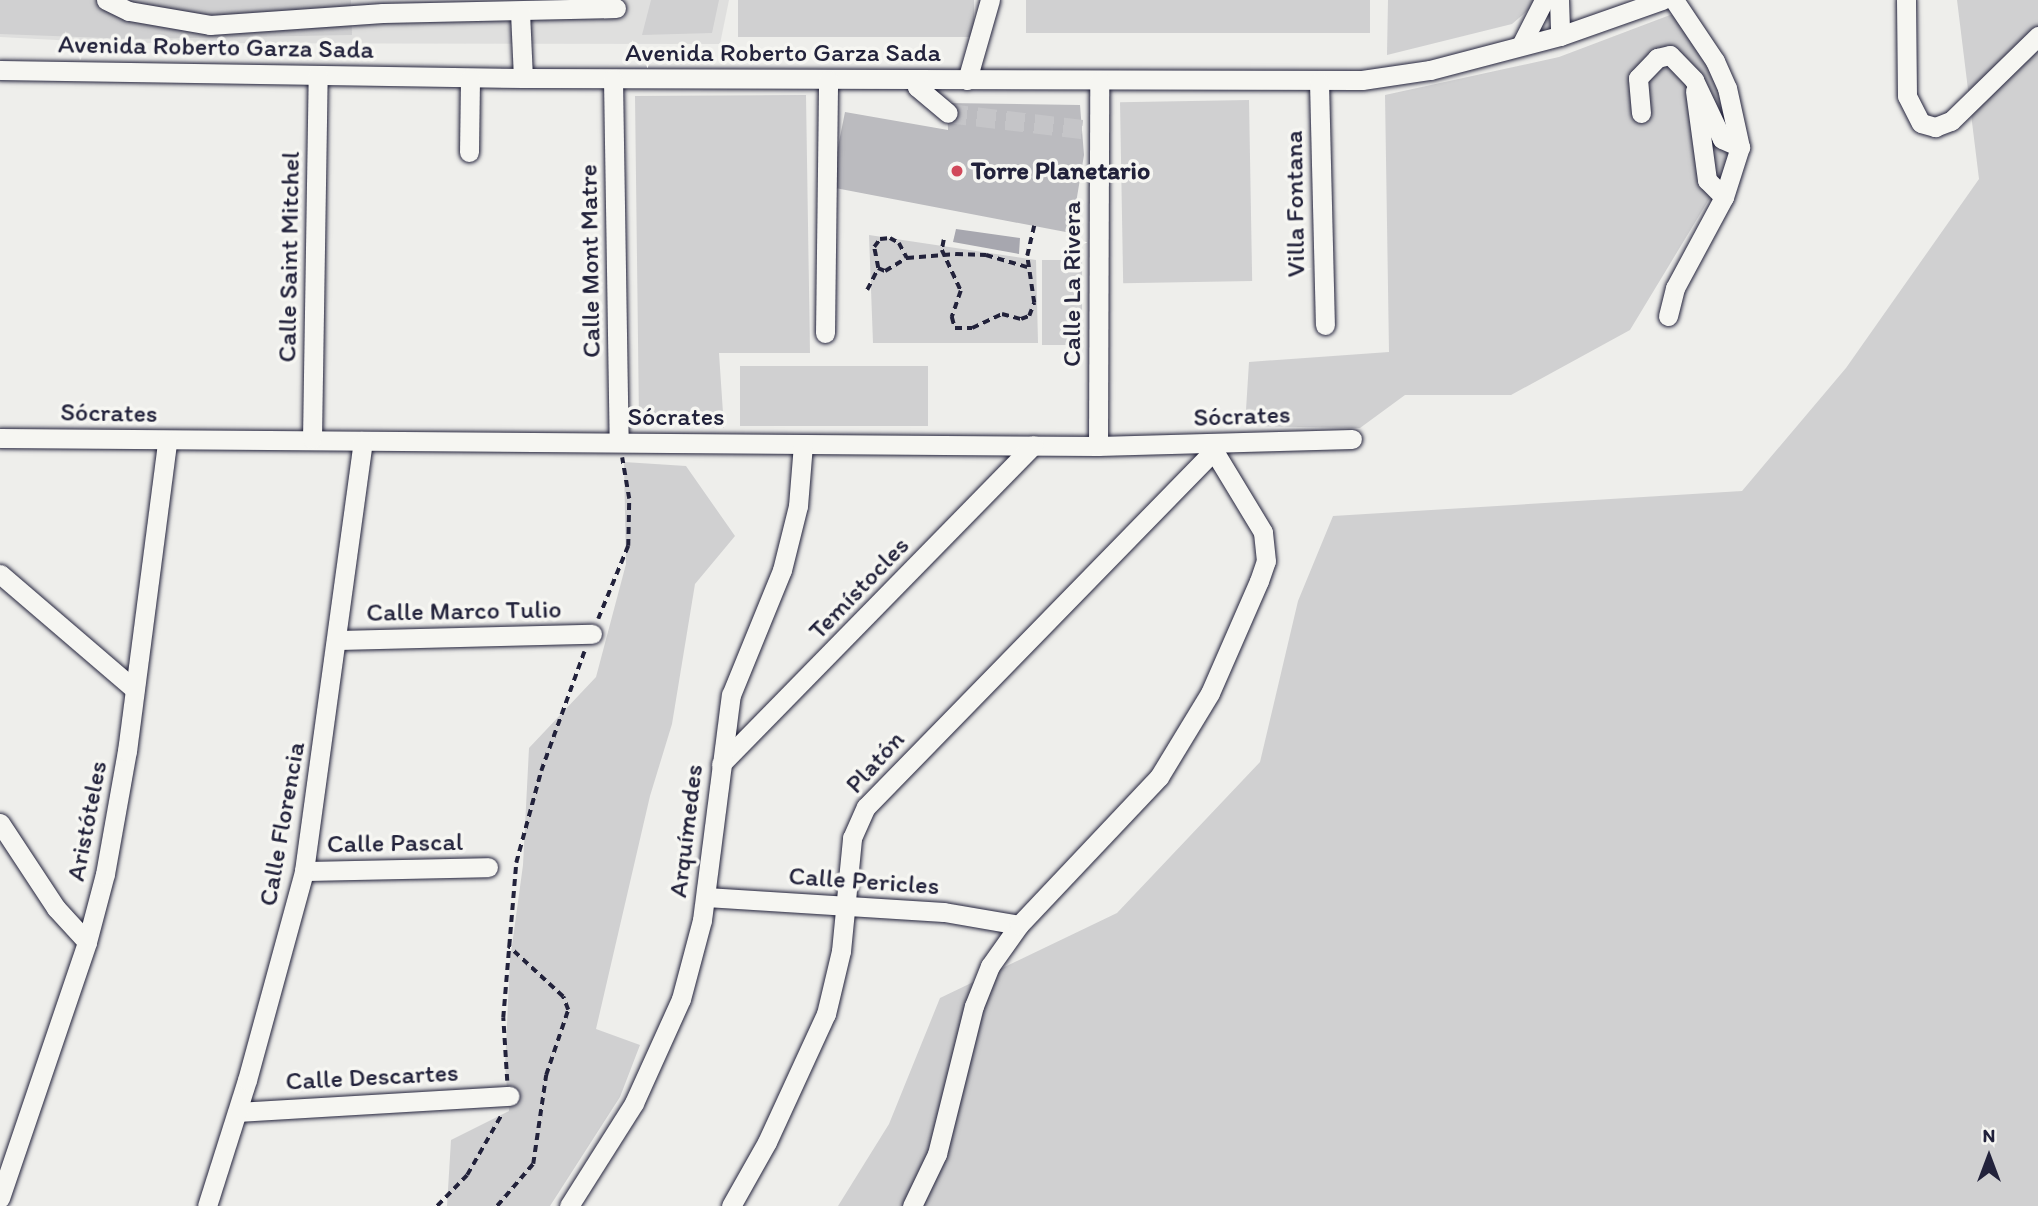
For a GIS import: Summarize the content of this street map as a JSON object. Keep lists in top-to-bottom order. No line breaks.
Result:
{"streets":{"street":["Avenida Roberto Garza Sada","Villa Fontana","Calle Saint Mitchel","Calle Mont Matre","Calle La Rivera","Sócrates","Temístocles","Calle Marco Tulio","Platón","Aristóteles","Calle Florencia","Arquímedes","Calle Pascal","Calle Pericles","Calle Descartes"]},"crossings":[["Avenida Roberto Garza Sada","Villa Fontana"],["Avenida Roberto Garza Sada","Calle Saint Mitchel"],["Avenida Roberto Garza Sada","Calle Mont Matre"],["Avenida Roberto Garza Sada","Calle La Rivera"],["Calle Saint Mitchel","Sócrates"],["Calle Mont Matre","Sócrates"],["Calle La Rivera","Sócrates"],["Sócrates","Temístocles"],["Sócrates","Platón"],["Sócrates","Aristóteles"],["Sócrates","Calle Florencia"],["Sócrates","Arquímedes"],["Temístocles","Arquímedes"],["Calle Marco Tulio","Calle Florencia"],["Platón","Calle Pericles"],["Calle Florencia","Calle Pascal"],["Calle Florencia","Calle Descartes"],["Arquímedes","Calle Pericles"]],"places":["Torre Planetario"],"north":"top"}
